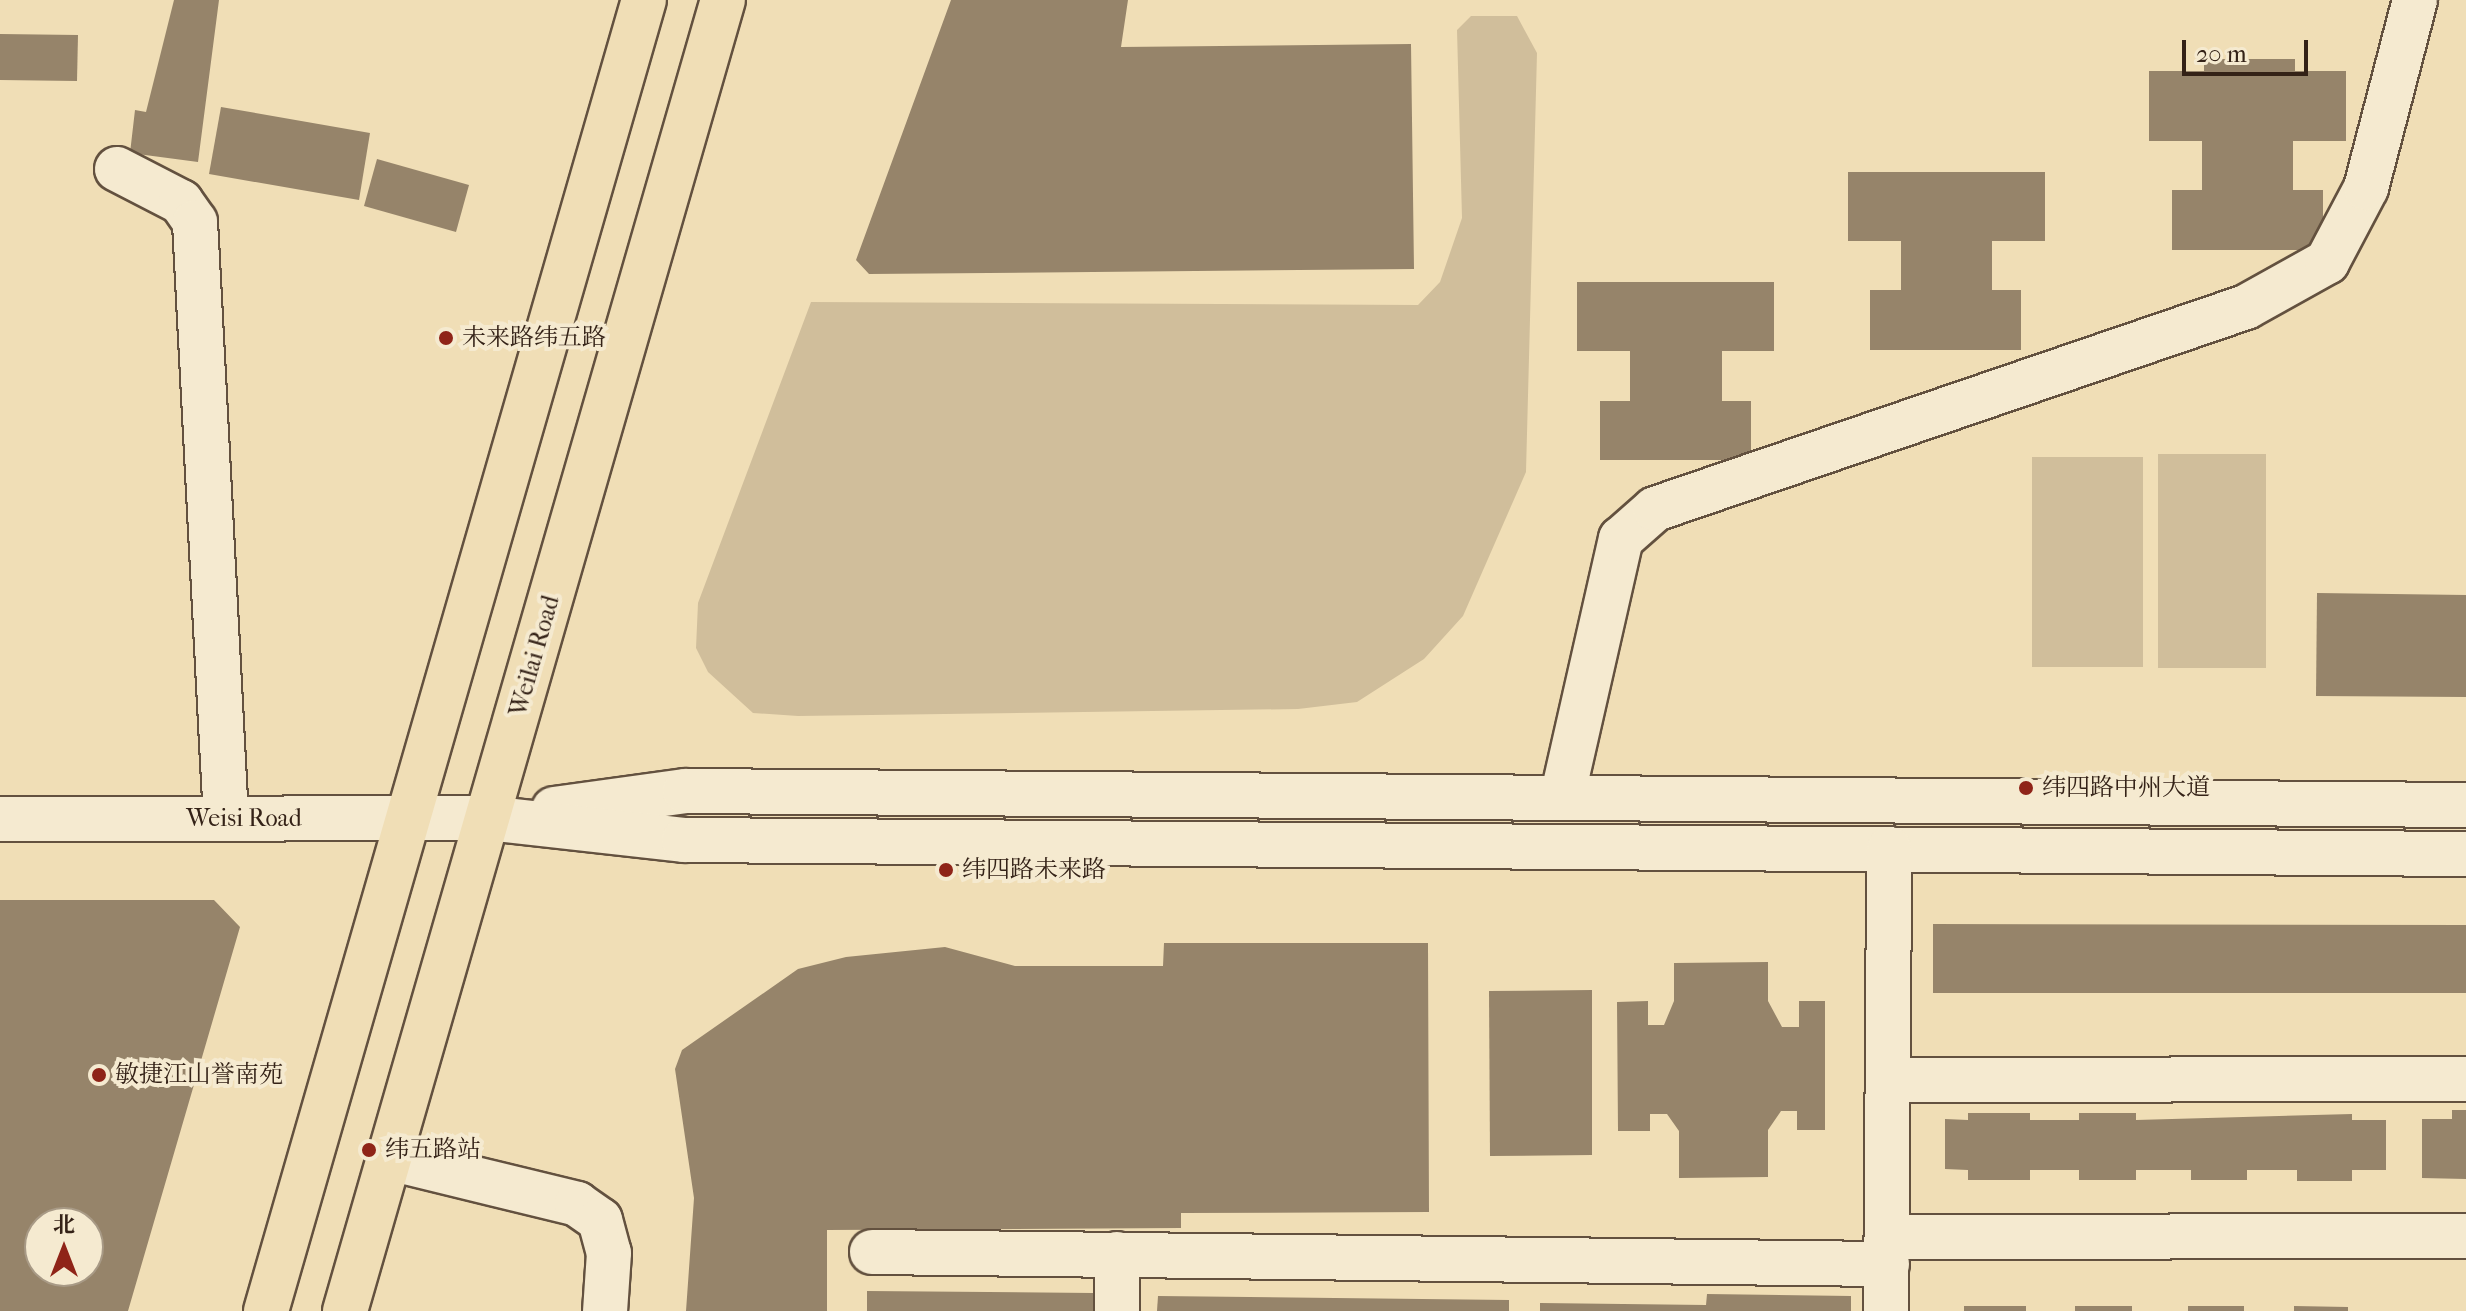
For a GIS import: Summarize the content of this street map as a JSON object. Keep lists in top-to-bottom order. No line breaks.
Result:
{"streets":{"main road":["Weilai Road"],"street":["Weisi Road"]},"crossings":[["Weilai Road","Weisi Road"]],"places":["未来路纬五路","纬四路中州大道","纬四路未来路","敏捷江山誉南苑","纬五路站"],"scale_bar":"20 m","north":"top"}
